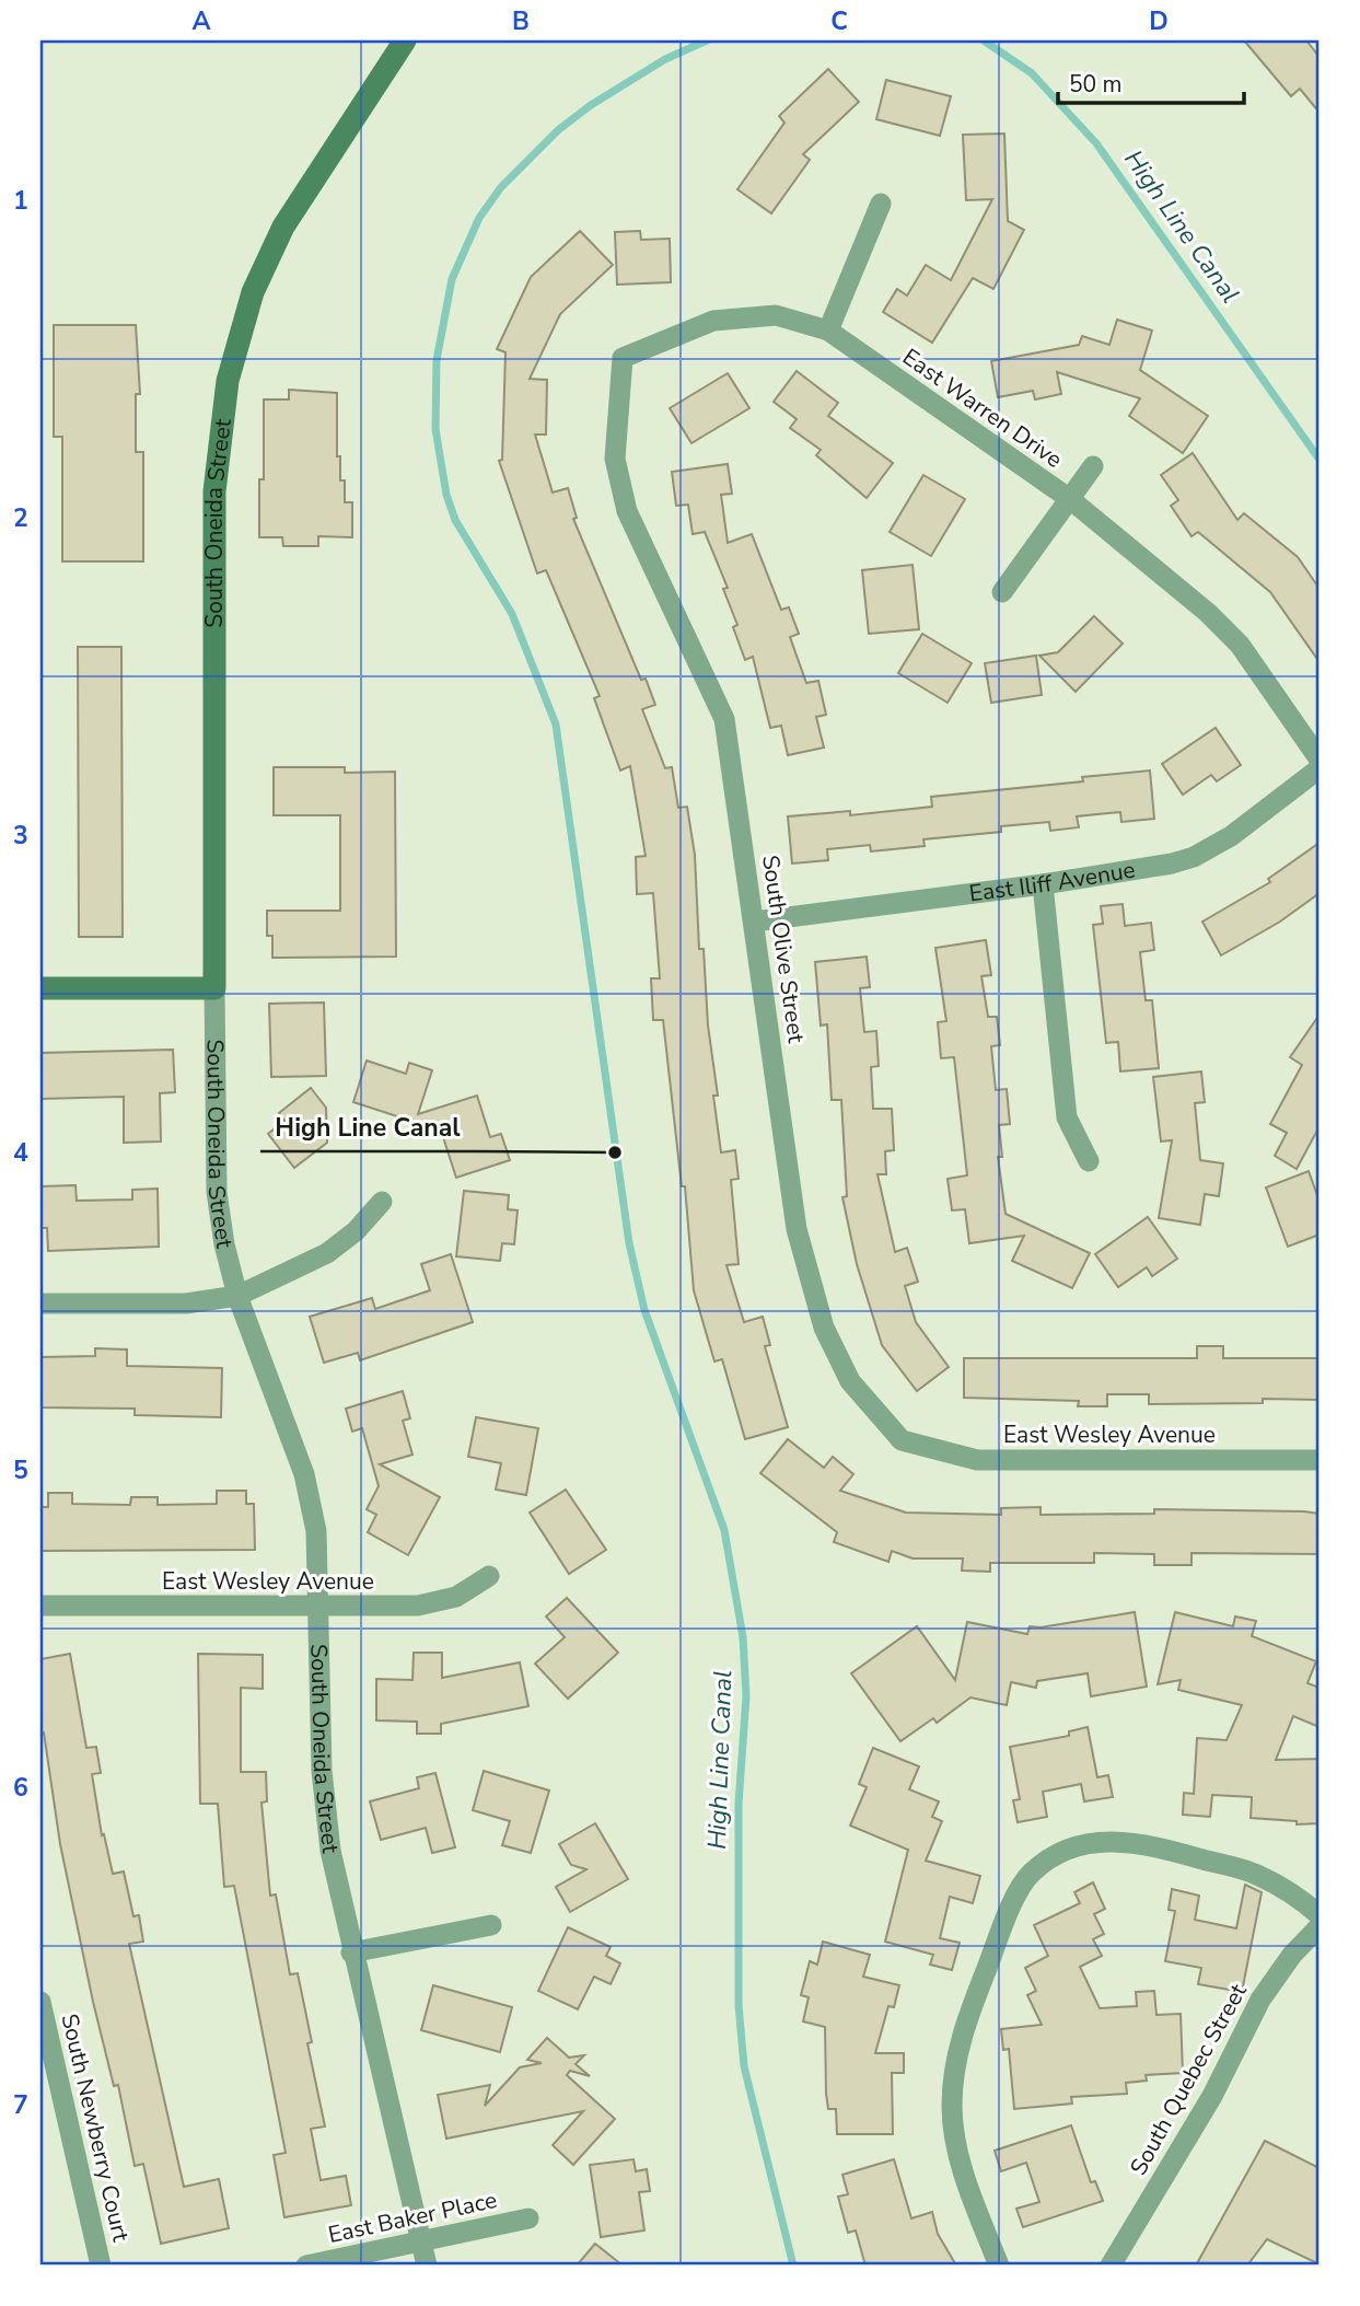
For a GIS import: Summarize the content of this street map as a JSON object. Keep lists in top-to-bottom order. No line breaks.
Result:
{"streets":{"street":["East Warren Drive","South Oneida Street","East Iliff Avenue","South Olive Street","East Wesley Avenue","South Quebec Street","South Newberry Court","East Baker Place"]},"crossings":[["East Warren Drive","South Olive Street"],["South Oneida Street","East Wesley Avenue"],["South Oneida Street","East Baker Place"],["East Iliff Avenue","South Olive Street"],["South Olive Street","East Wesley Avenue"]],"water":["High Line Canal"],"places":["High Line Canal"],"scale_bar":"50 m","grid":{"columns":["A","B","C","D"],"rows":["1","2","3","4","5","6","7"]}}
